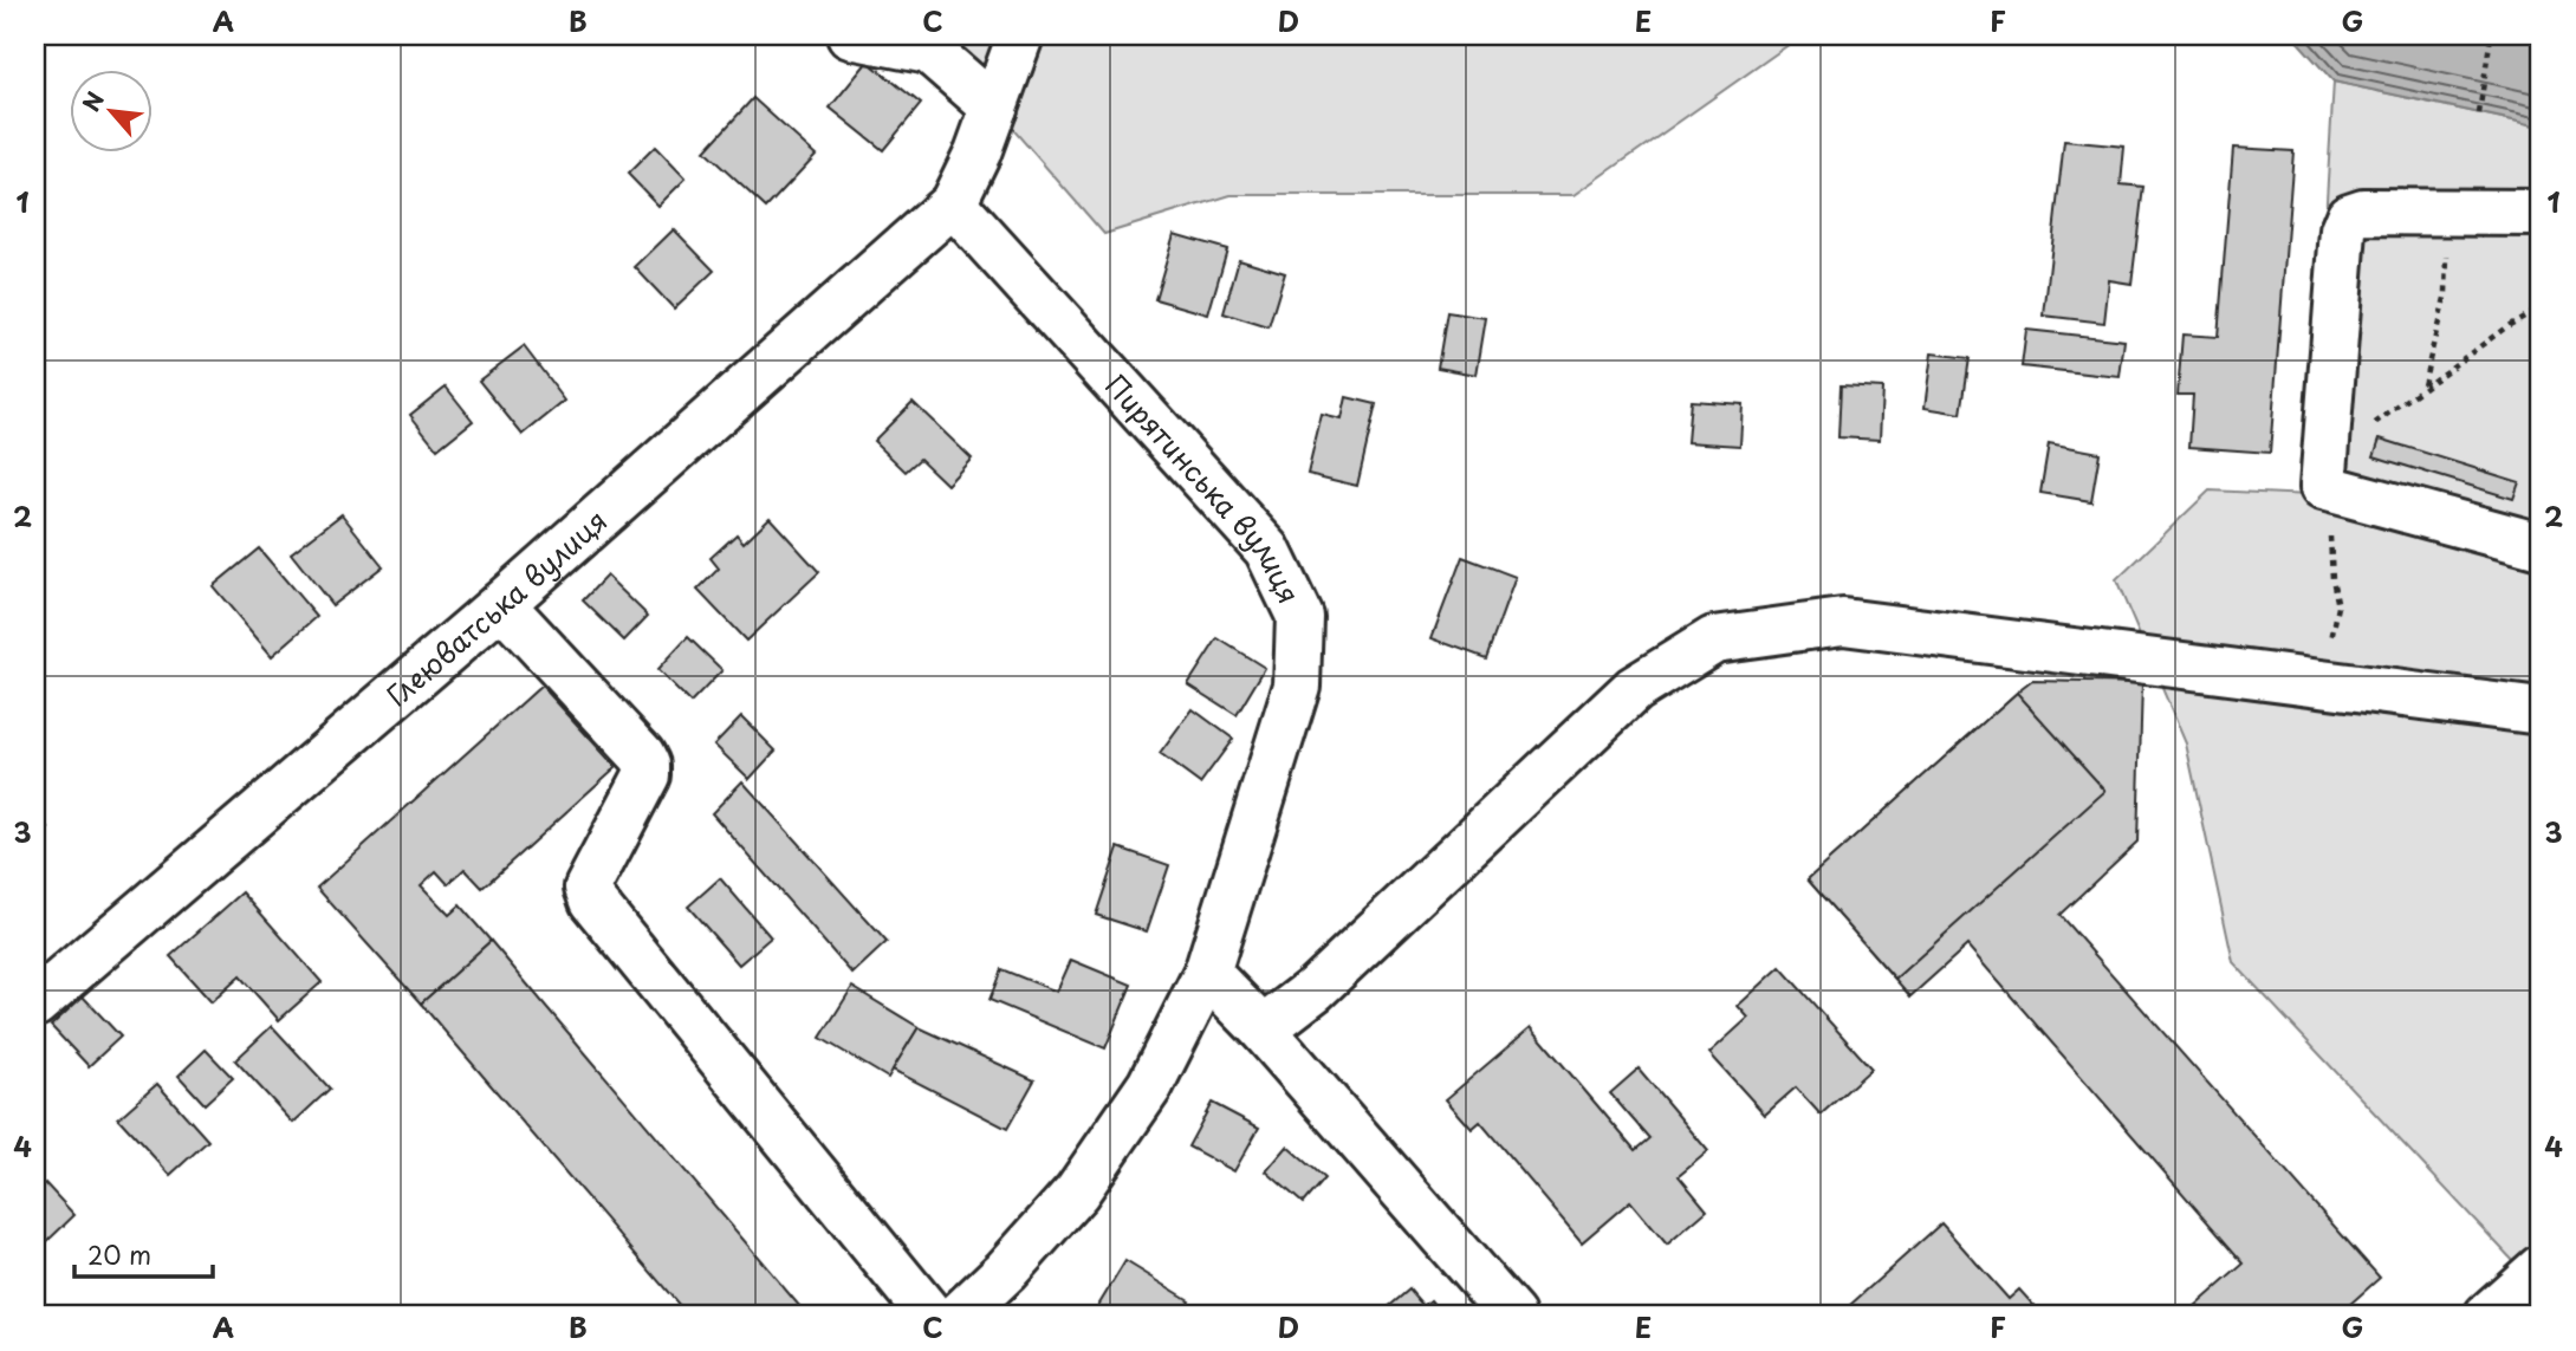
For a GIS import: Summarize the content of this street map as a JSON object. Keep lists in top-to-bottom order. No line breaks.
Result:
{"streets":{"street":["Пирятинська вулиця","Глеюватська вулиця"]},"crossings":[["Пирятинська вулиця","Глеюватська вулиця"]],"scale_bar":"20 m","north":"top left","grid":{"columns":["A","B","C","D","E","F","G"],"rows":["1","2","3","4"]}}
